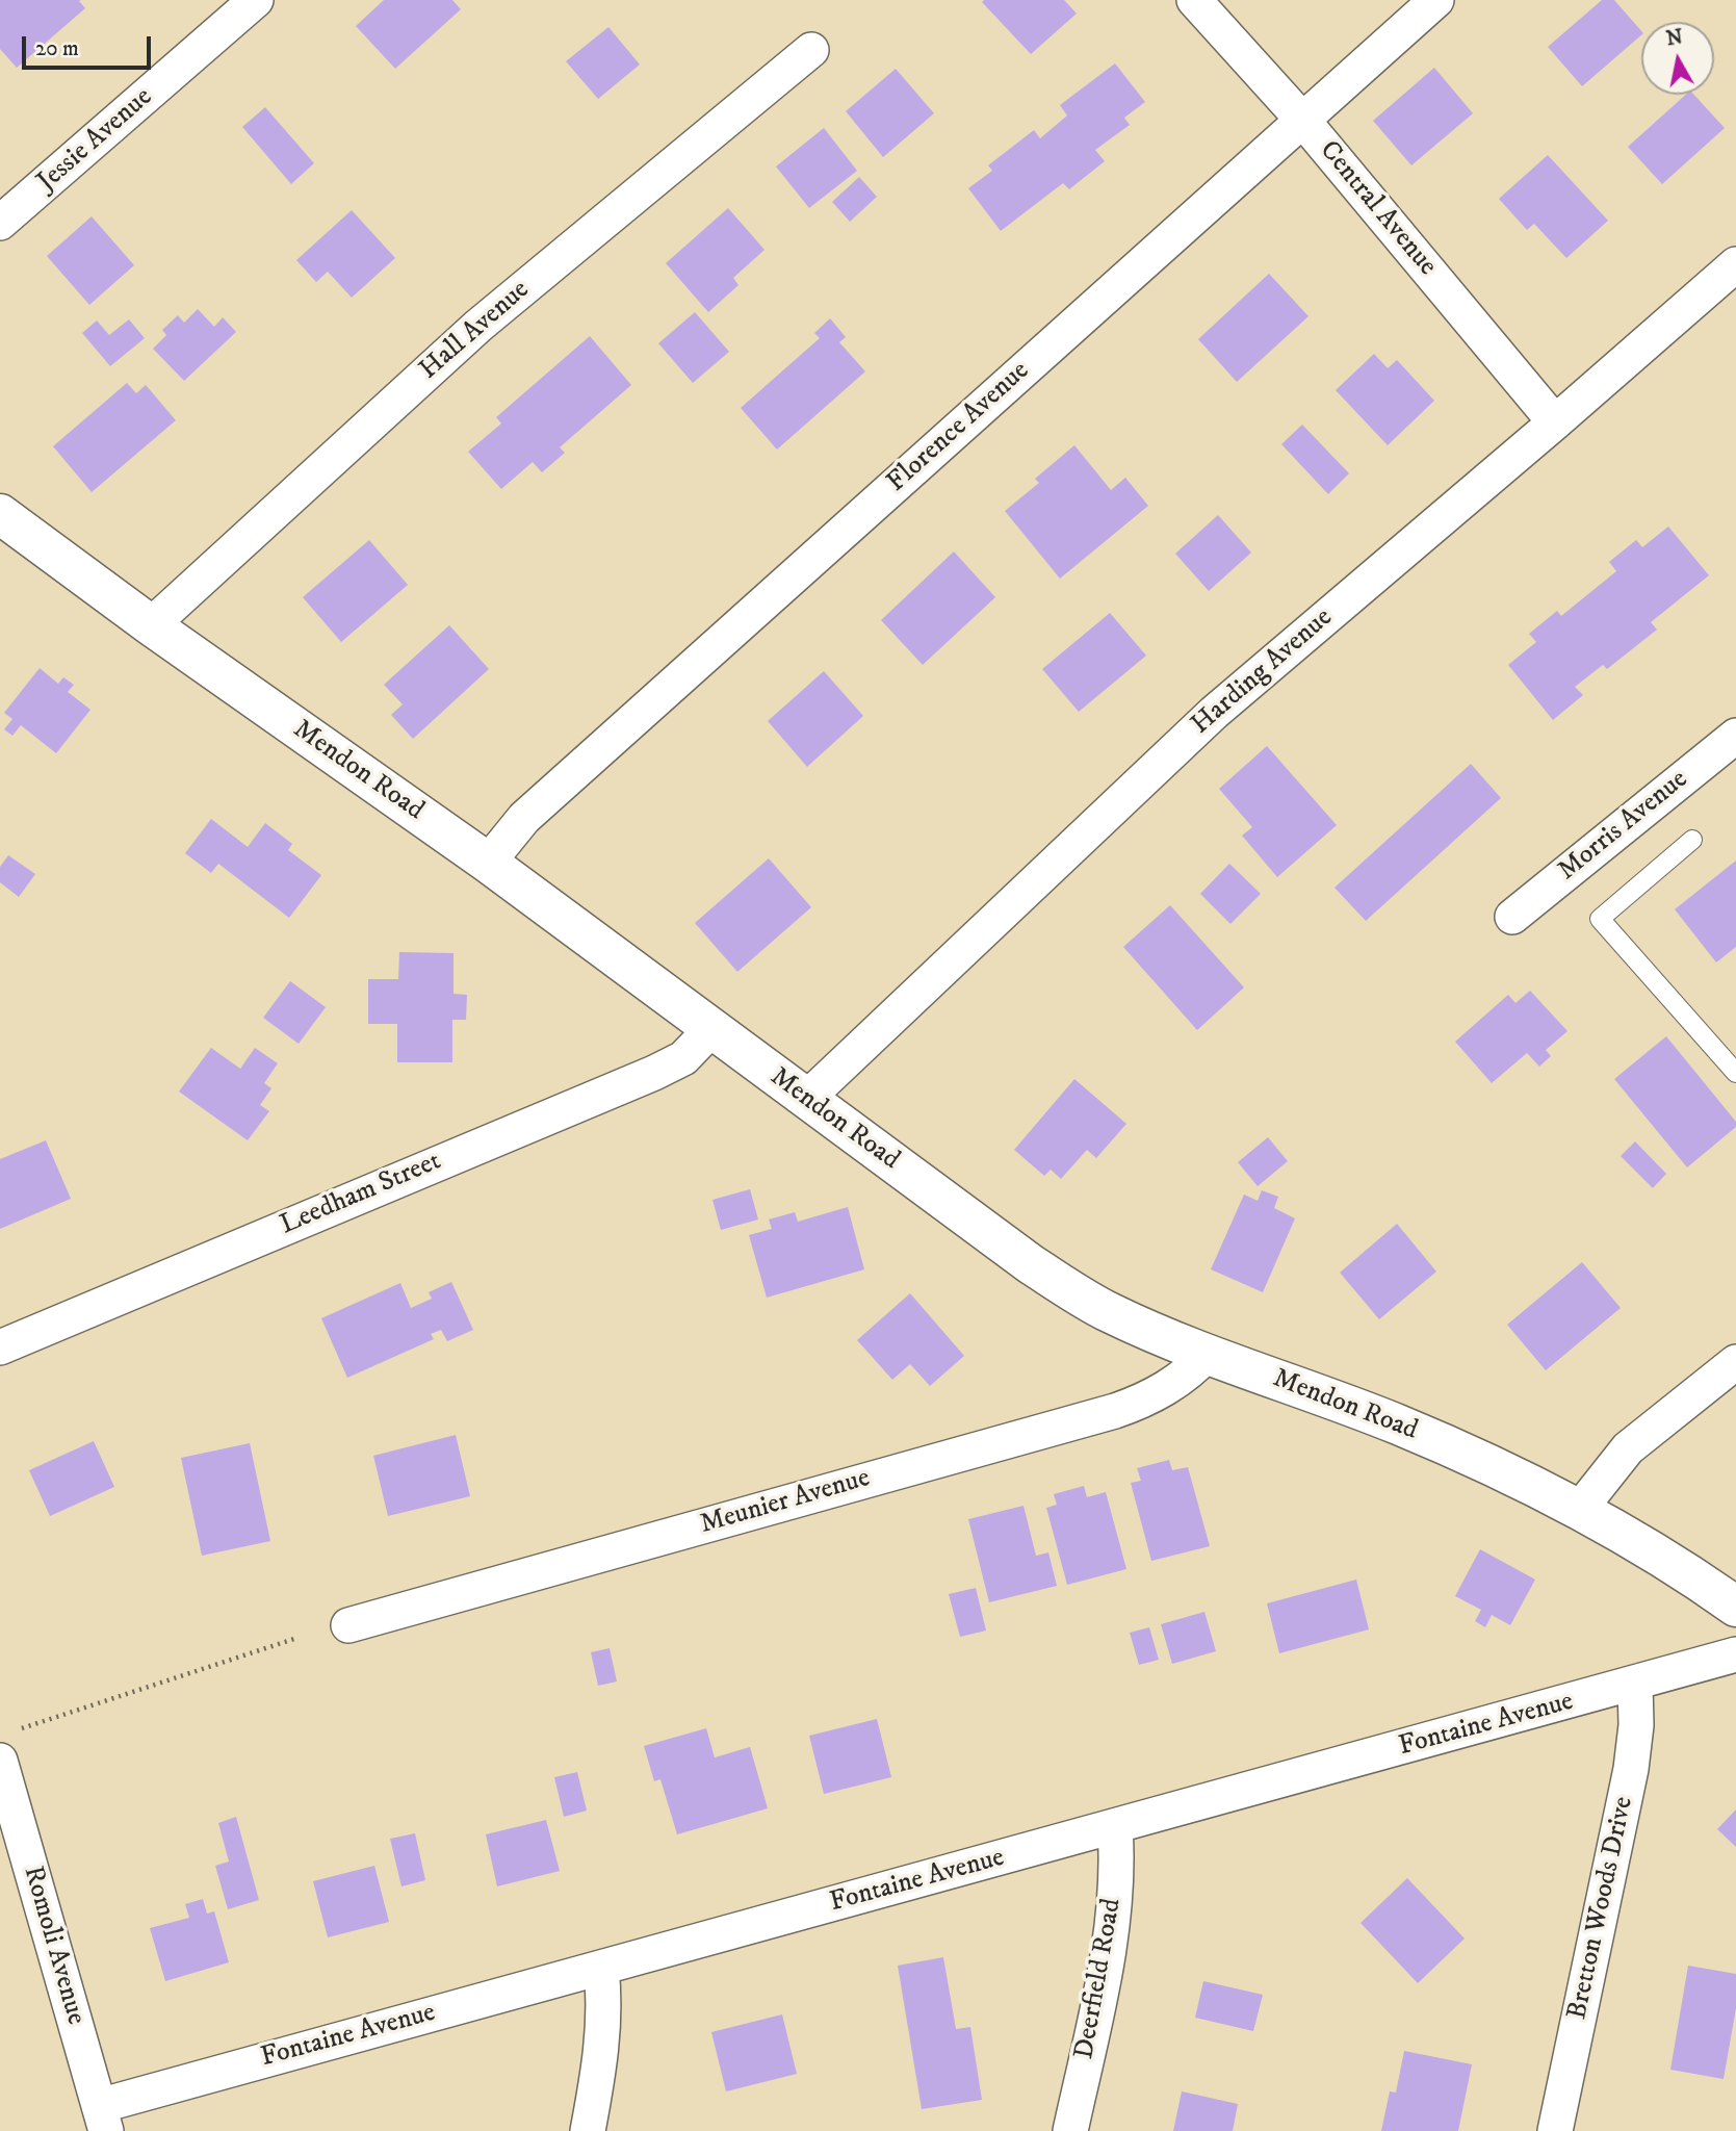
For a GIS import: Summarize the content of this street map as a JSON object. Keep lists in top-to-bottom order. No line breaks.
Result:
{"streets":{"street":["Jessie Avenue","Central Avenue","Hall Avenue","Florence Avenue","Harding Avenue","Mendon Road","Morris Avenue","Leedham Street","Meunier Avenue","Fontaine Avenue","Bretton Woods Drive","Romoli Avenue","Deerfield Road"]},"crossings":[["Central Avenue","Florence Avenue"],["Central Avenue","Harding Avenue"],["Hall Avenue","Mendon Road"],["Florence Avenue","Mendon Road"],["Harding Avenue","Mendon Road"],["Mendon Road","Leedham Street"],["Mendon Road","Meunier Avenue"],["Fontaine Avenue","Bretton Woods Drive"],["Fontaine Avenue","Romoli Avenue"],["Fontaine Avenue","Deerfield Road"]],"scale_bar":"20 m","north":"top"}
